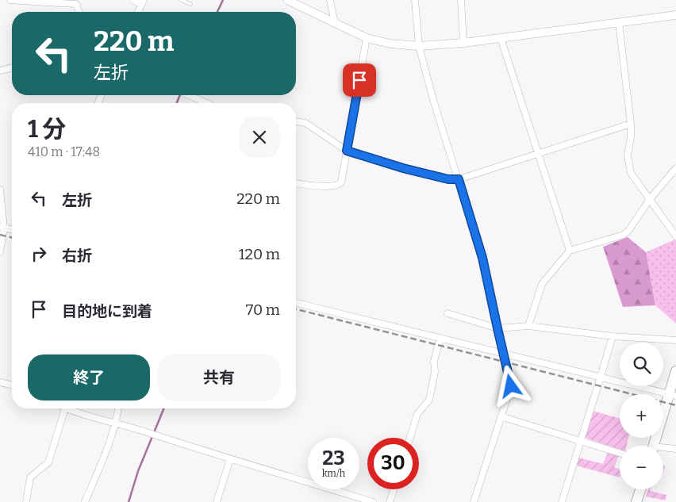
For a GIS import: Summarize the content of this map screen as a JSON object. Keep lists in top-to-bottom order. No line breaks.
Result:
{"page":{"turn":["220 m","左折"],"heading":["1 分","410 m · 17:48"],"list":[{"name":"左折","value":"220 m"},{"name":"右折","value":"120 m"},{"name":"目的地に到着","value":"70 m"}],"map_buttons":["+","−"],"buttons":["終了","共有"],"speed":"23 km/h","limit":"30"}}
